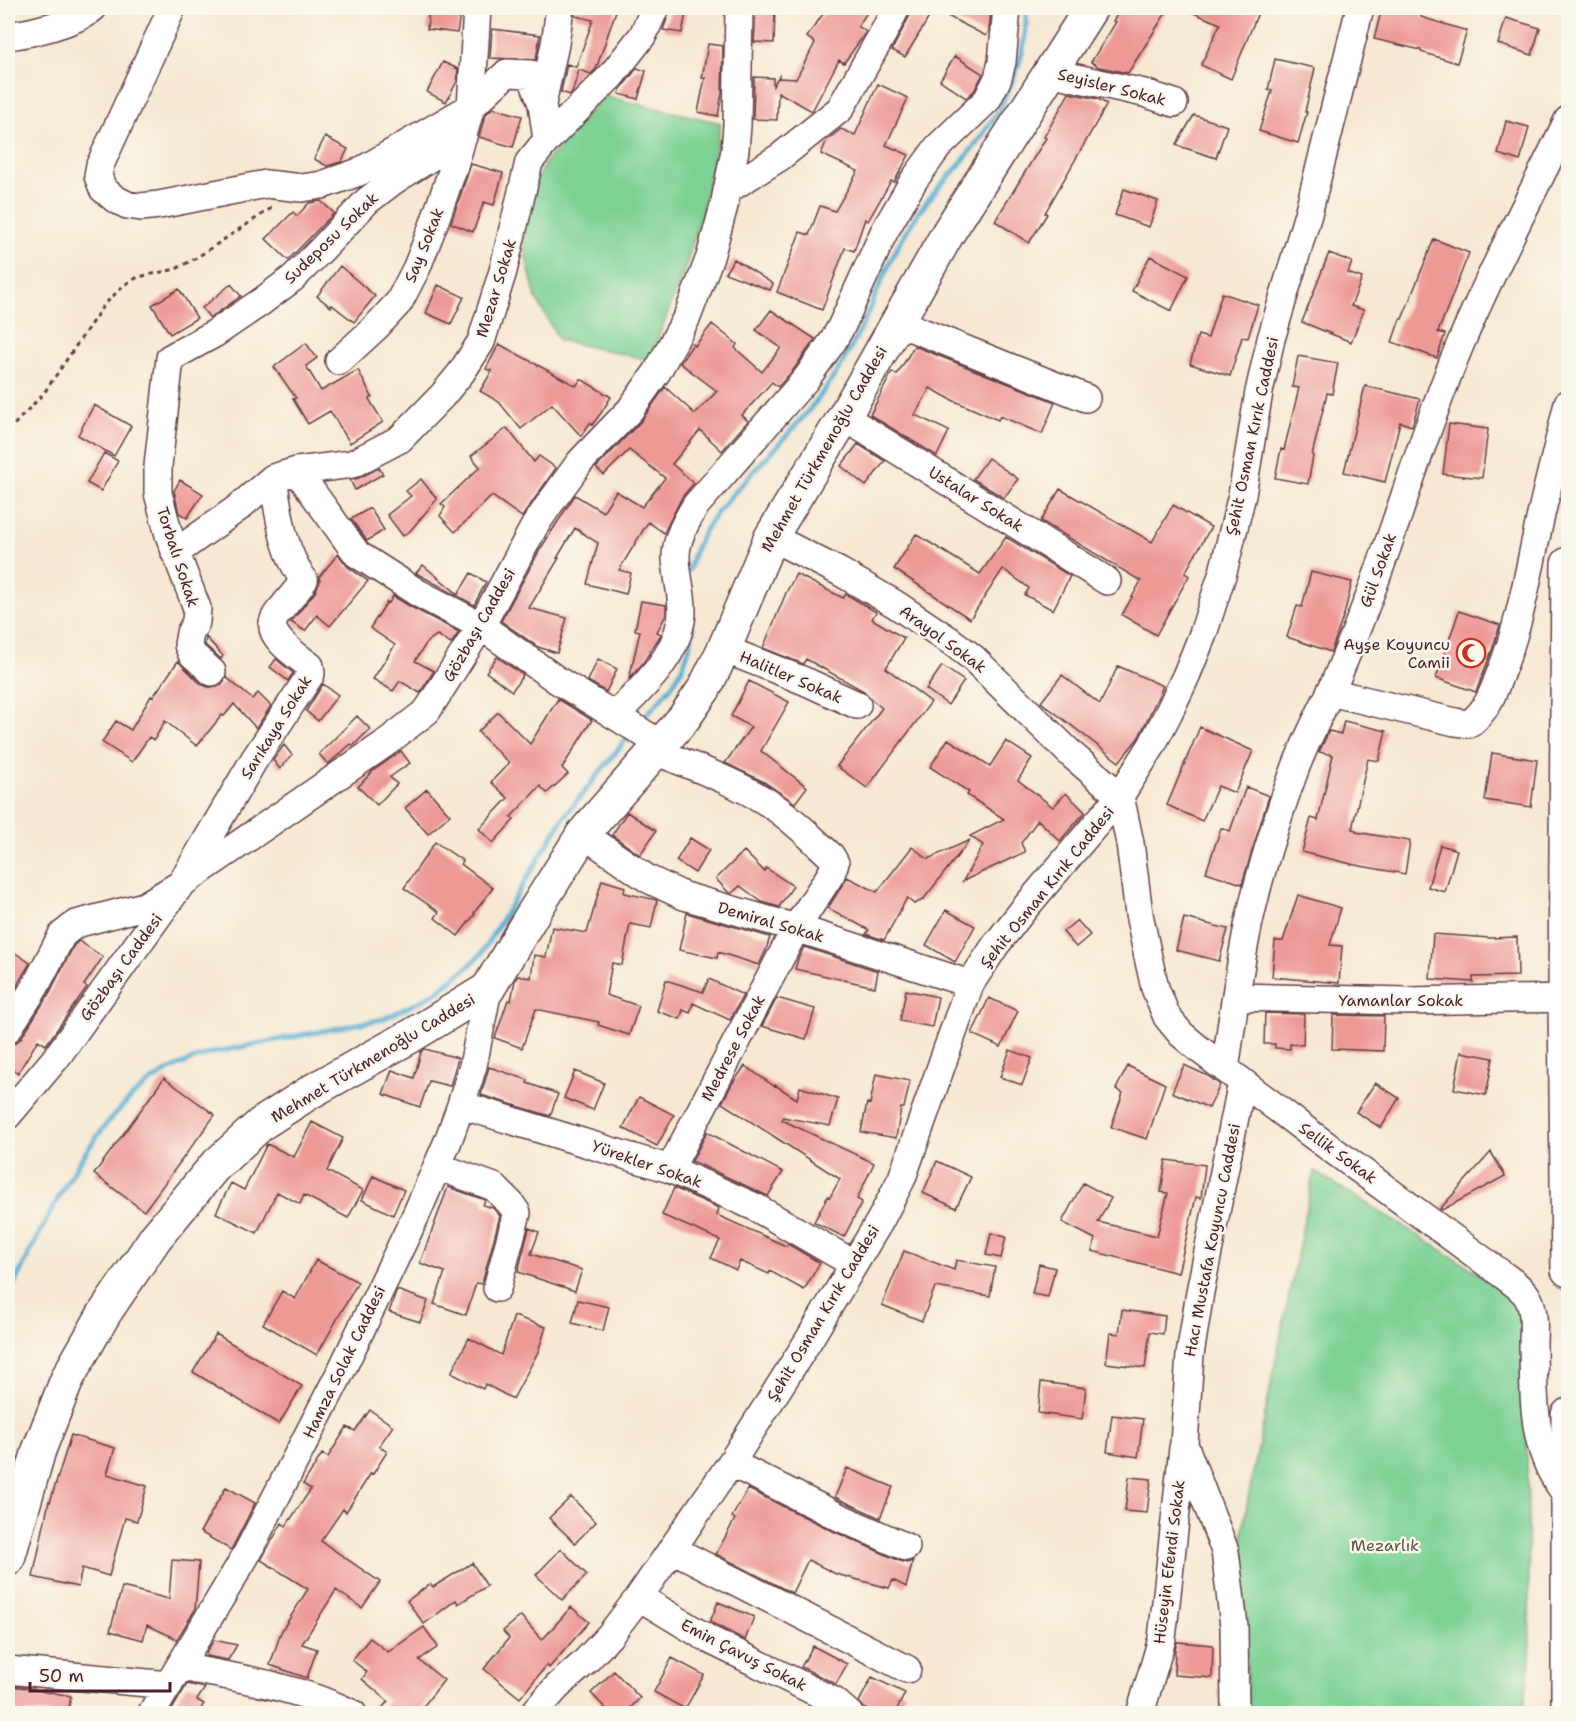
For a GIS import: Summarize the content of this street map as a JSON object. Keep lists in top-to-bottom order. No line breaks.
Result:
{"streets":{"main road":["Mehmet Türkmenoğlu Caddesi"],"street":["Seyisler Sokak","Sudeposu Sokak","Say Sokak","Mezar Sokak","Şehit Osman Kırık Caddesi","Ustalar Sokak","Torbalı Sokak","Gül Sokak","Gözbaşı Caddesi","Arayol Sokak","Halitler Sokak","Sarıkaya Sokak","Demiral Sokak","Yamanlar Sokak","Medrese Sokak","Sellik Sokak","Yürekler Sokak","Hacı Mustafa Koyuncu Caddesi","Hamza Solak Caddesi","Hüseyin Efendi Sokak","Emin Çavuş Sokak"]},"crossings":[["Seyisler Sokak","Mehmet Türkmenoğlu Caddesi"],["Sudeposu Sokak","Say Sokak"],["Sudeposu Sokak","Torbalı Sokak"],["Mezar Sokak","Sarıkaya Sokak"],["Şehit Osman Kırık Caddesi","Arayol Sokak"],["Şehit Osman Kırık Caddesi","Demiral Sokak"],["Şehit Osman Kırık Caddesi","Sellik Sokak"],["Şehit Osman Kırık Caddesi","Yürekler Sokak"],["Şehit Osman Kırık Caddesi","Emin Çavuş Sokak"],["Mehmet Türkmenoğlu Caddesi","Ustalar Sokak"],["Mehmet Türkmenoğlu Caddesi","Arayol Sokak"],["Mehmet Türkmenoğlu Caddesi","Halitler Sokak"],["Mehmet Türkmenoğlu Caddesi","Demiral Sokak"],["Mehmet Türkmenoğlu Caddesi","Medrese Sokak"],["Mehmet Türkmenoğlu Caddesi","Hamza Solak Caddesi"],["Gül Sokak","Yamanlar Sokak"],["Gül Sokak","Sellik Sokak"],["Gül Sokak","Hacı Mustafa Koyuncu Caddesi"],["Gözbaşı Caddesi","Sarıkaya Sokak"],["Arayol Sokak","Sellik Sokak"],["Demiral Sokak","Medrese Sokak"],["Medrese Sokak","Yürekler Sokak"],["Sellik Sokak","Hacı Mustafa Koyuncu Caddesi"],["Yürekler Sokak","Hamza Solak Caddesi"],["Hacı Mustafa Koyuncu Caddesi","Hüseyin Efendi Sokak"]],"parks":["Mezarlık"],"places":{"mosque":["Ayşe Koyuncu Camii"]},"scale_bar":"50 m"}
